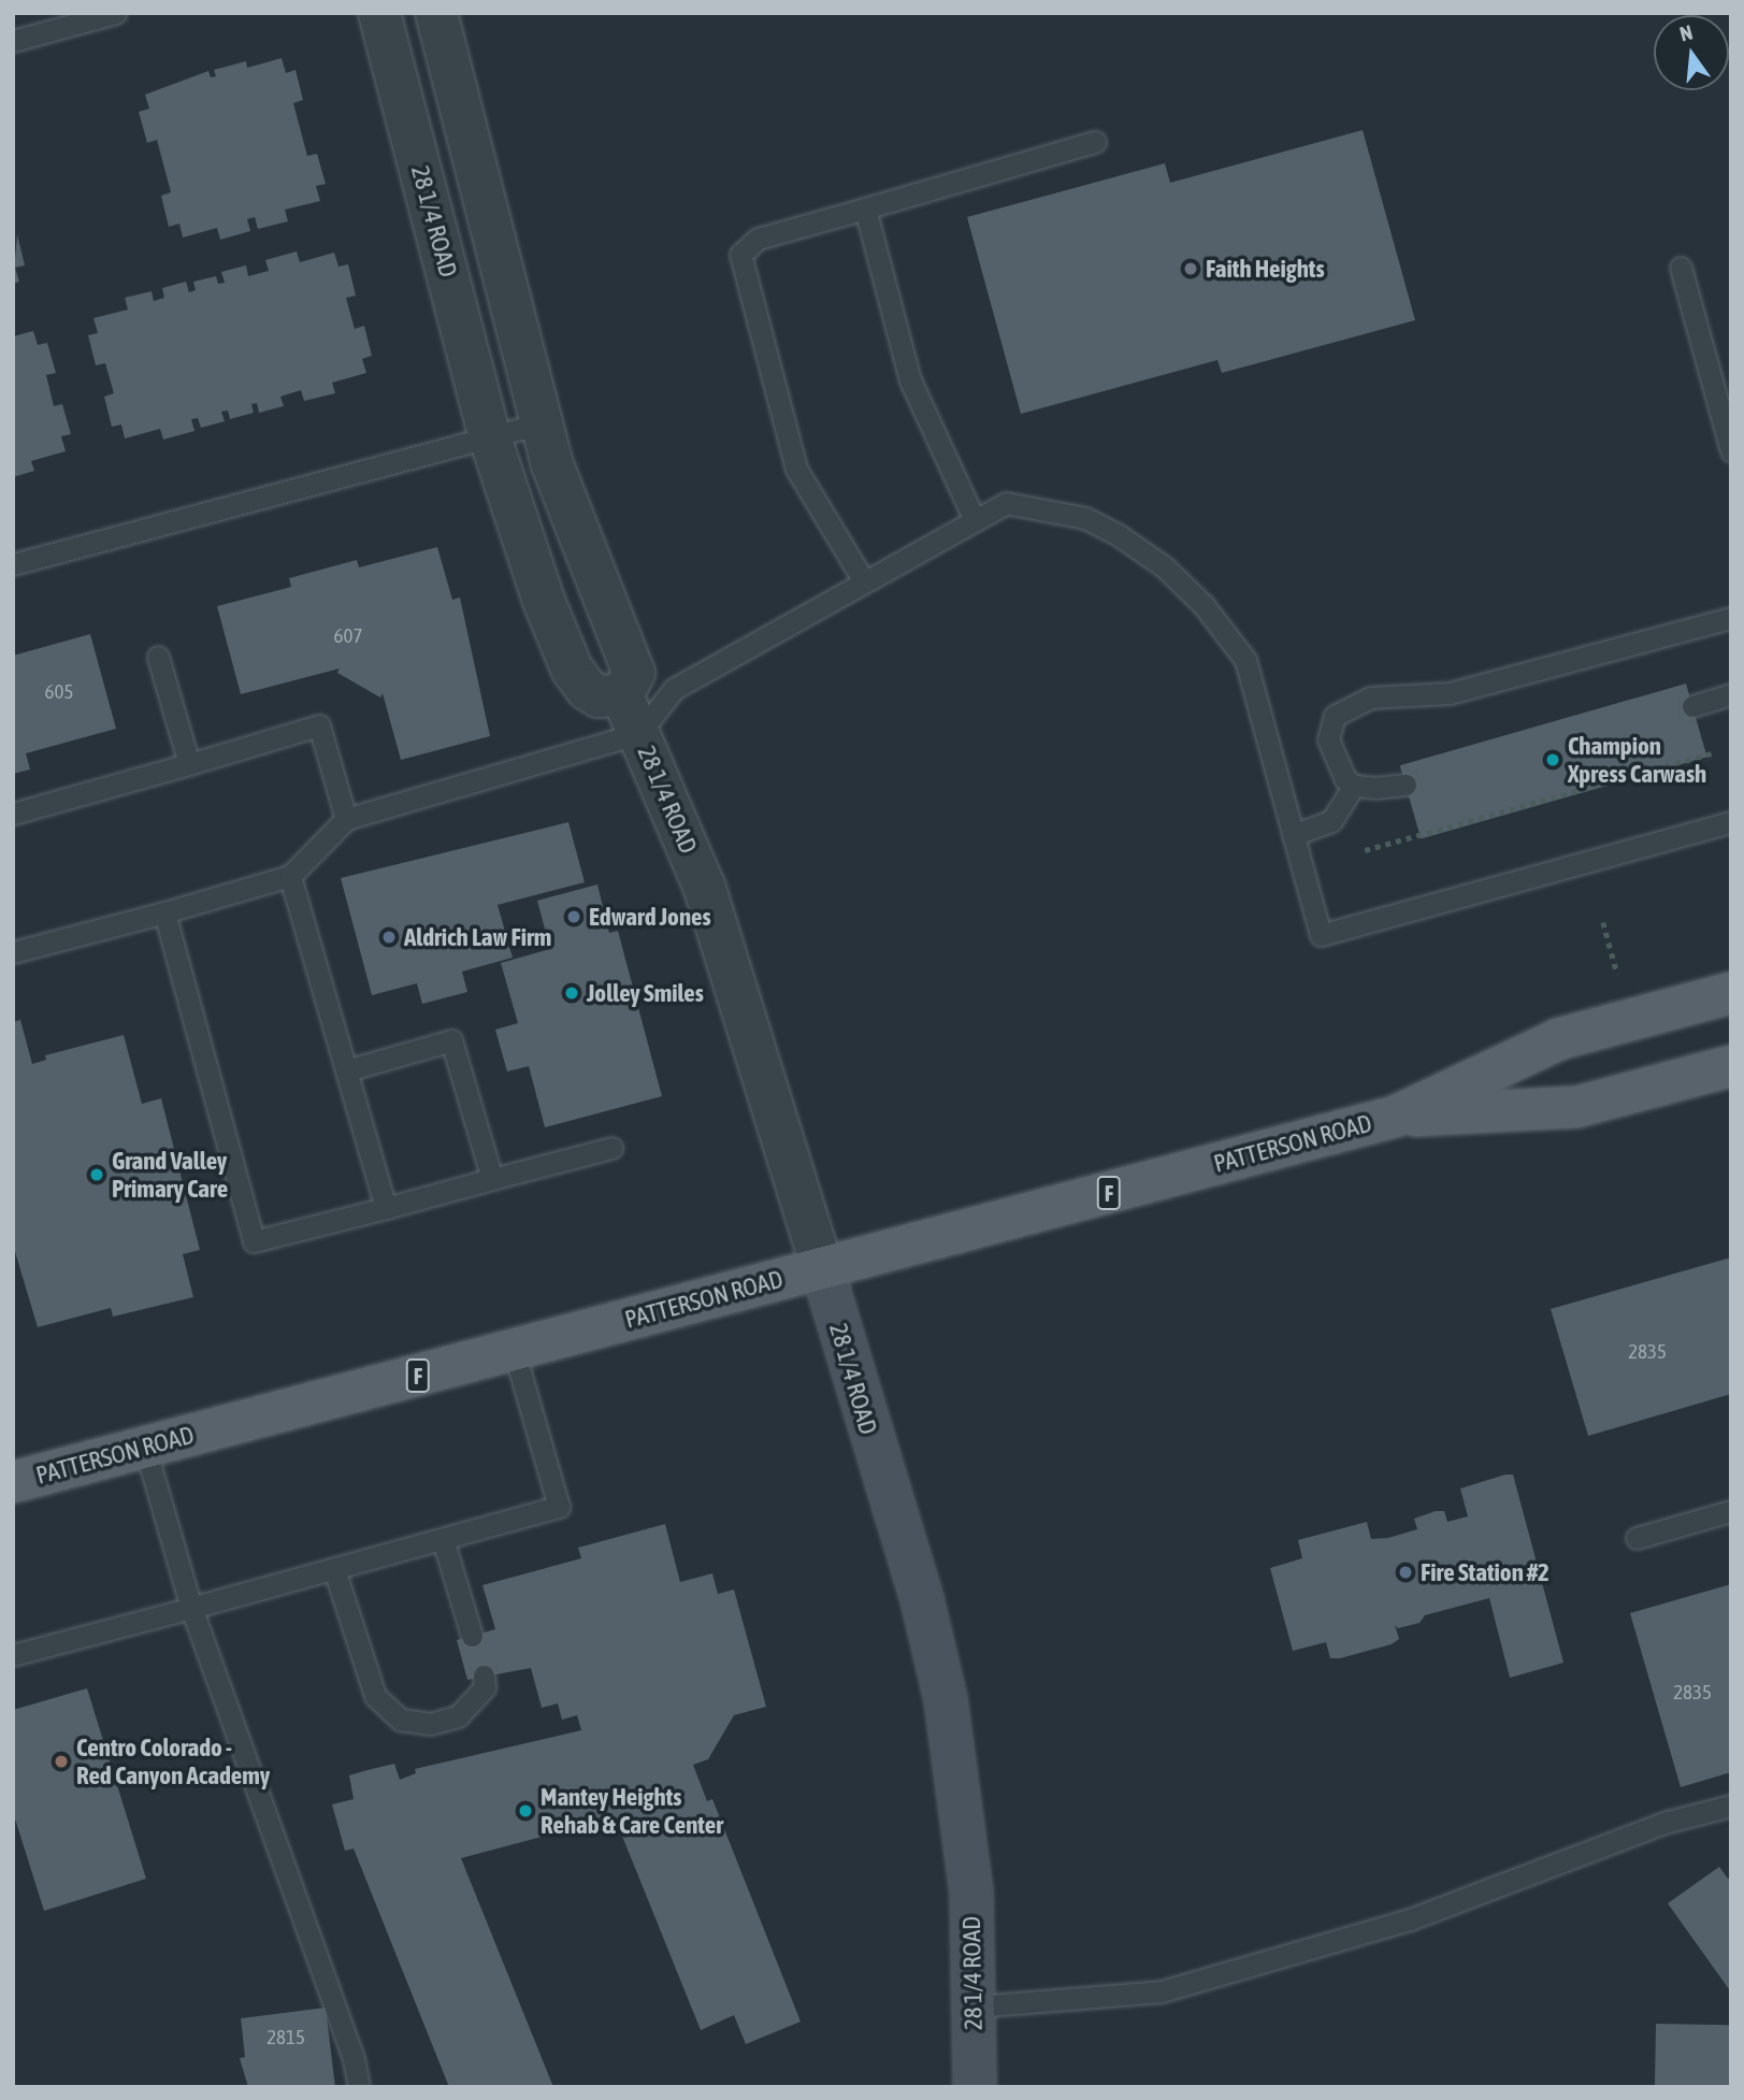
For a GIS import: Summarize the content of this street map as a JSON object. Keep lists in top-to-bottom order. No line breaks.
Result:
{"streets":{"main road":["28 1/4 ROAD","PATTERSON ROAD","F"]},"crossings":[["28 1/4 ROAD","PATTERSON ROAD"]],"places":["Faith Heights","Champion Xpress Carwash","Edward Jones","Aldrich Law Firm","Jolley Smiles","Grand Valley Primary Care","Fire Station #2","Centro Colorado - Red Canyon Academy","Mantey Heights Rehab & Care Center"],"house_numbers":["607","605","2835","2835","2815"],"north":"top"}
